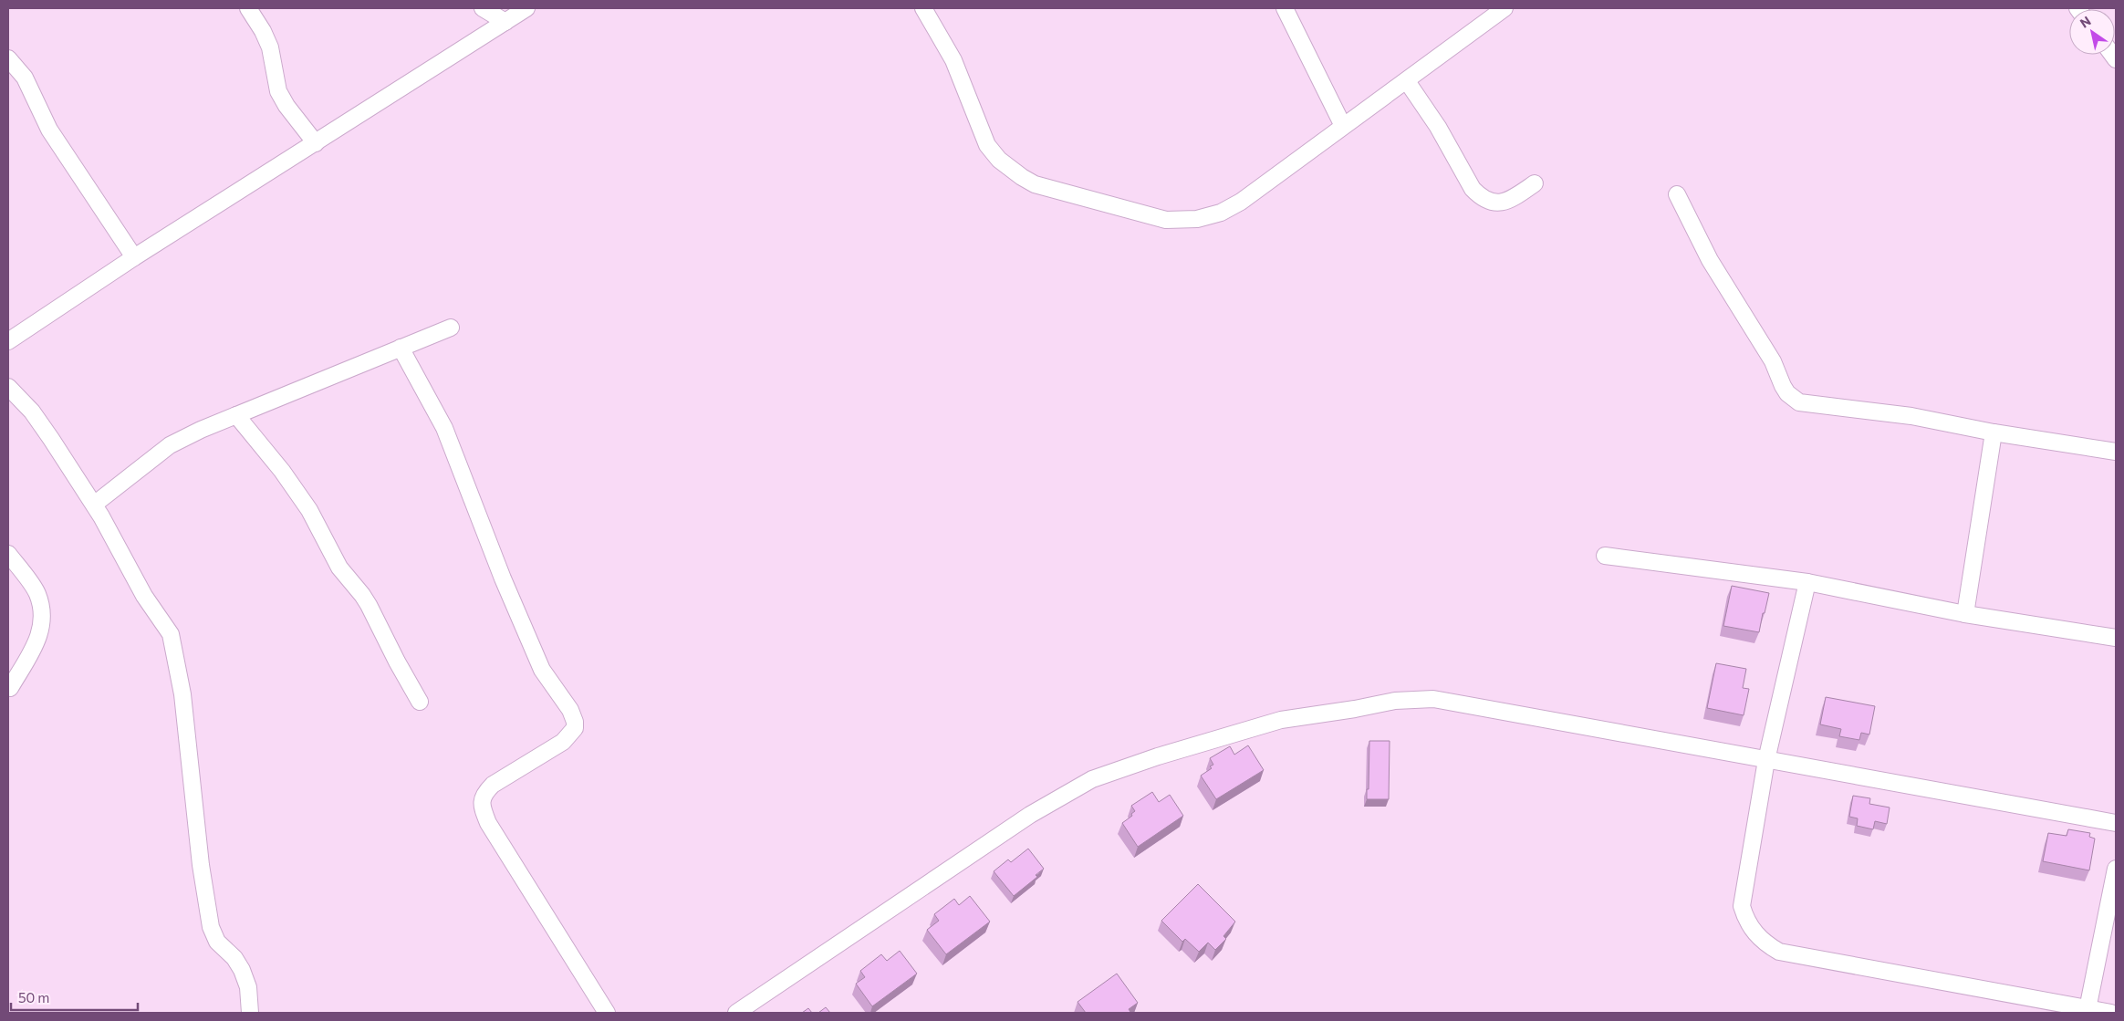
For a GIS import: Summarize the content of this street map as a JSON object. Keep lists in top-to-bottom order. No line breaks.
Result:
{"scale_bar":"50 m","north":"top left"}
